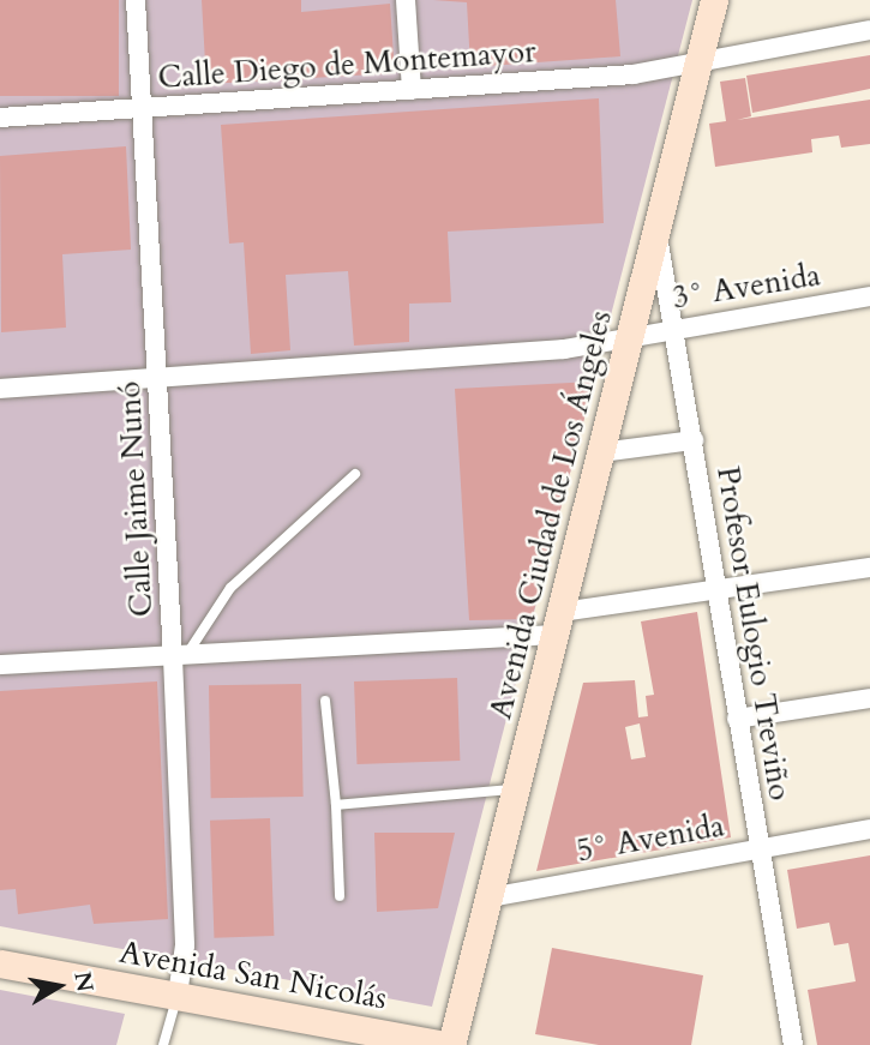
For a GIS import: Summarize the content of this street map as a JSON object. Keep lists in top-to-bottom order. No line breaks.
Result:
{"streets":{"street":["Calle Diego de Montemayor","3° Avenida","Calle Jaime Nunó","Avenida Ciudad de Los Ángeles","Profesor Eulogio Treviño","5° Avenida","Avenida San Nicolás"]},"crossings":[["Calle Diego de Montemayor","Calle Jaime Nunó"],["Calle Diego de Montemayor","Avenida Ciudad de Los Ángeles"],["3° Avenida","Calle Jaime Nunó"],["3° Avenida","Avenida Ciudad de Los Ángeles"],["3° Avenida","Profesor Eulogio Treviño"],["Calle Jaime Nunó","Avenida San Nicolás"],["Avenida Ciudad de Los Ángeles","Profesor Eulogio Treviño"],["Avenida Ciudad de Los Ángeles","5° Avenida"],["Avenida Ciudad de Los Ángeles","Avenida San Nicolás"],["Profesor Eulogio Treviño","5° Avenida"]],"north":"right"}
